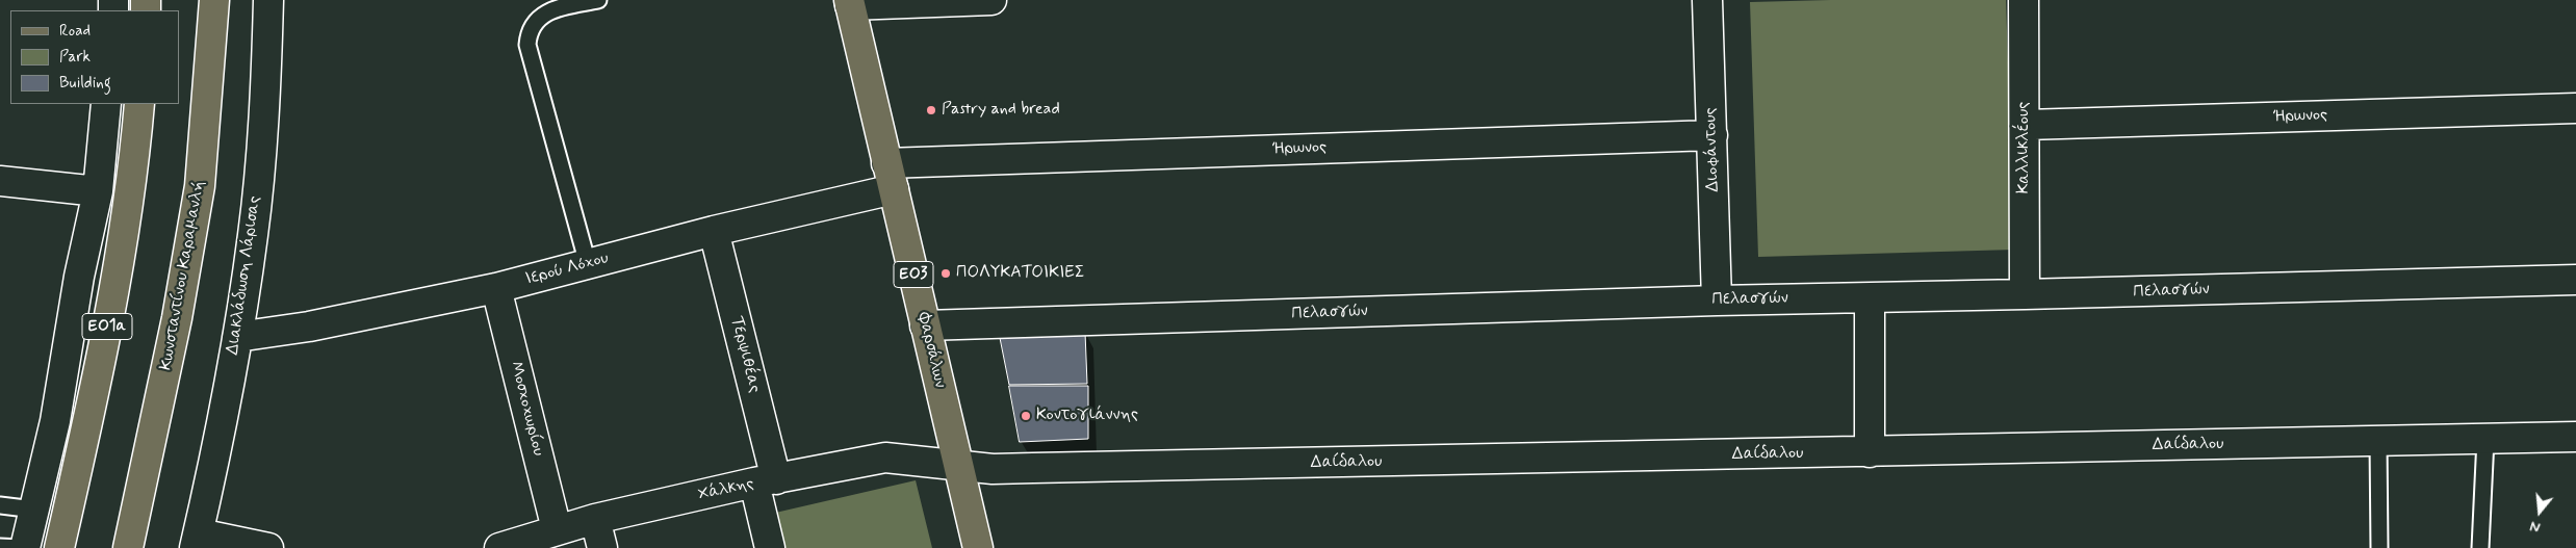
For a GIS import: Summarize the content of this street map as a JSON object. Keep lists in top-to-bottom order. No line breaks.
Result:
{"streets":{"main road":["ΕΟ3","Κωνσταντίνου Καραμανλή","ΕΟ1α","Φαρσάλων"],"street":["Ήρωνος","Καλλικλέους","Διοφάντους","Ιερού Λόχου","Διακλάδωση Λάρισας","Πελασγών","Τερψιθέας","Μοσχοχωρίου","Δαίδαλου","Χάλκης"]},"crossings":[["Ήρωνος","Καλλικλέους"],["Ήρωνος","Διοφάντους"],["Ήρωνος","Ιερού Λόχου"],["Ήρωνος","Φαρσάλων"],["Καλλικλέους","Πελασγών"],["Διοφάντους","Πελασγών"],["Ιερού Λόχου","Διακλάδωση Λάρισας"],["Ιερού Λόχου","Φαρσάλων"],["Ιερού Λόχου","Τερψιθέας"],["Ιερού Λόχου","Μοσχοχωρίου"],["Πελασγών","Φαρσάλων"],["Φαρσάλων","Δαίδαλου"],["Φαρσάλων","Χάλκης"],["Τερψιθέας","Χάλκης"],["Μοσχοχωρίου","Χάλκης"],["Δαίδαλου","Χάλκης"]],"places":["Pastry and bread","ΠΟΛΥΚΑΤΟΙΚΙΕΣ","Κοντογιάννης"],"legend":["Road","Park","Building"],"north":"bottom"}
